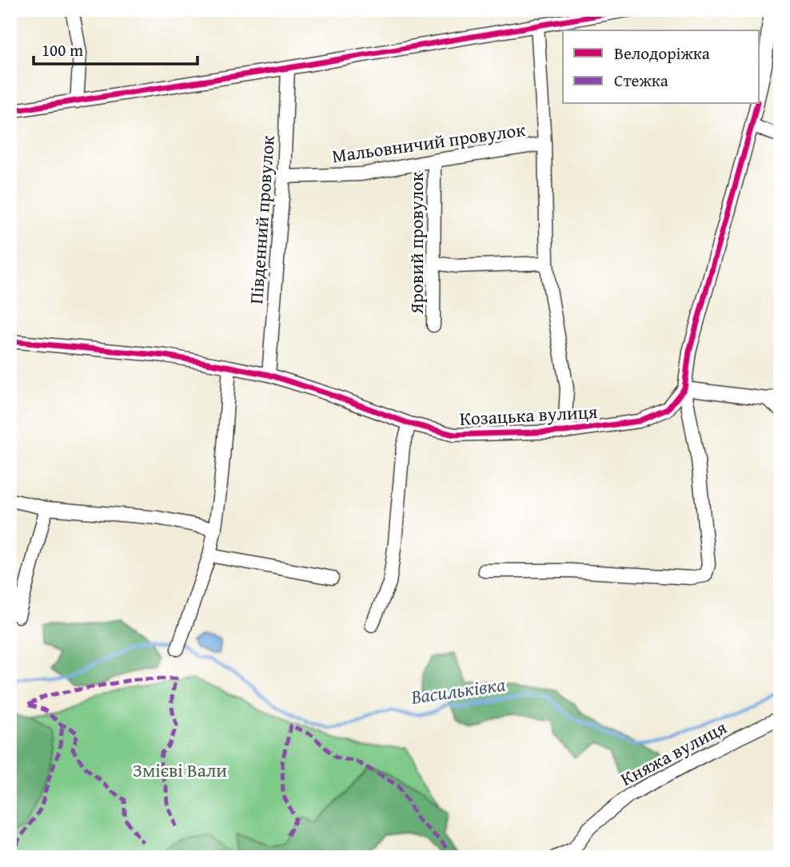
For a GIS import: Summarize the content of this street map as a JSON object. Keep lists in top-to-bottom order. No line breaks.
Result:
{"streets":{"street":["Мальовничий провулок","Південний провулок","Яровий провулок","Козацька вулиця","Княжа вулиця"]},"crossings":[["Мальовничий провулок","Південний провулок"],["Мальовничий провулок","Яровий провулок"],["Південний провулок","Козацька вулиця"]],"water":["Васильківка"],"parks":["Змієві Вали"],"legend":["Велодоріжка","Стежка"],"scale_bar":"100 m"}
